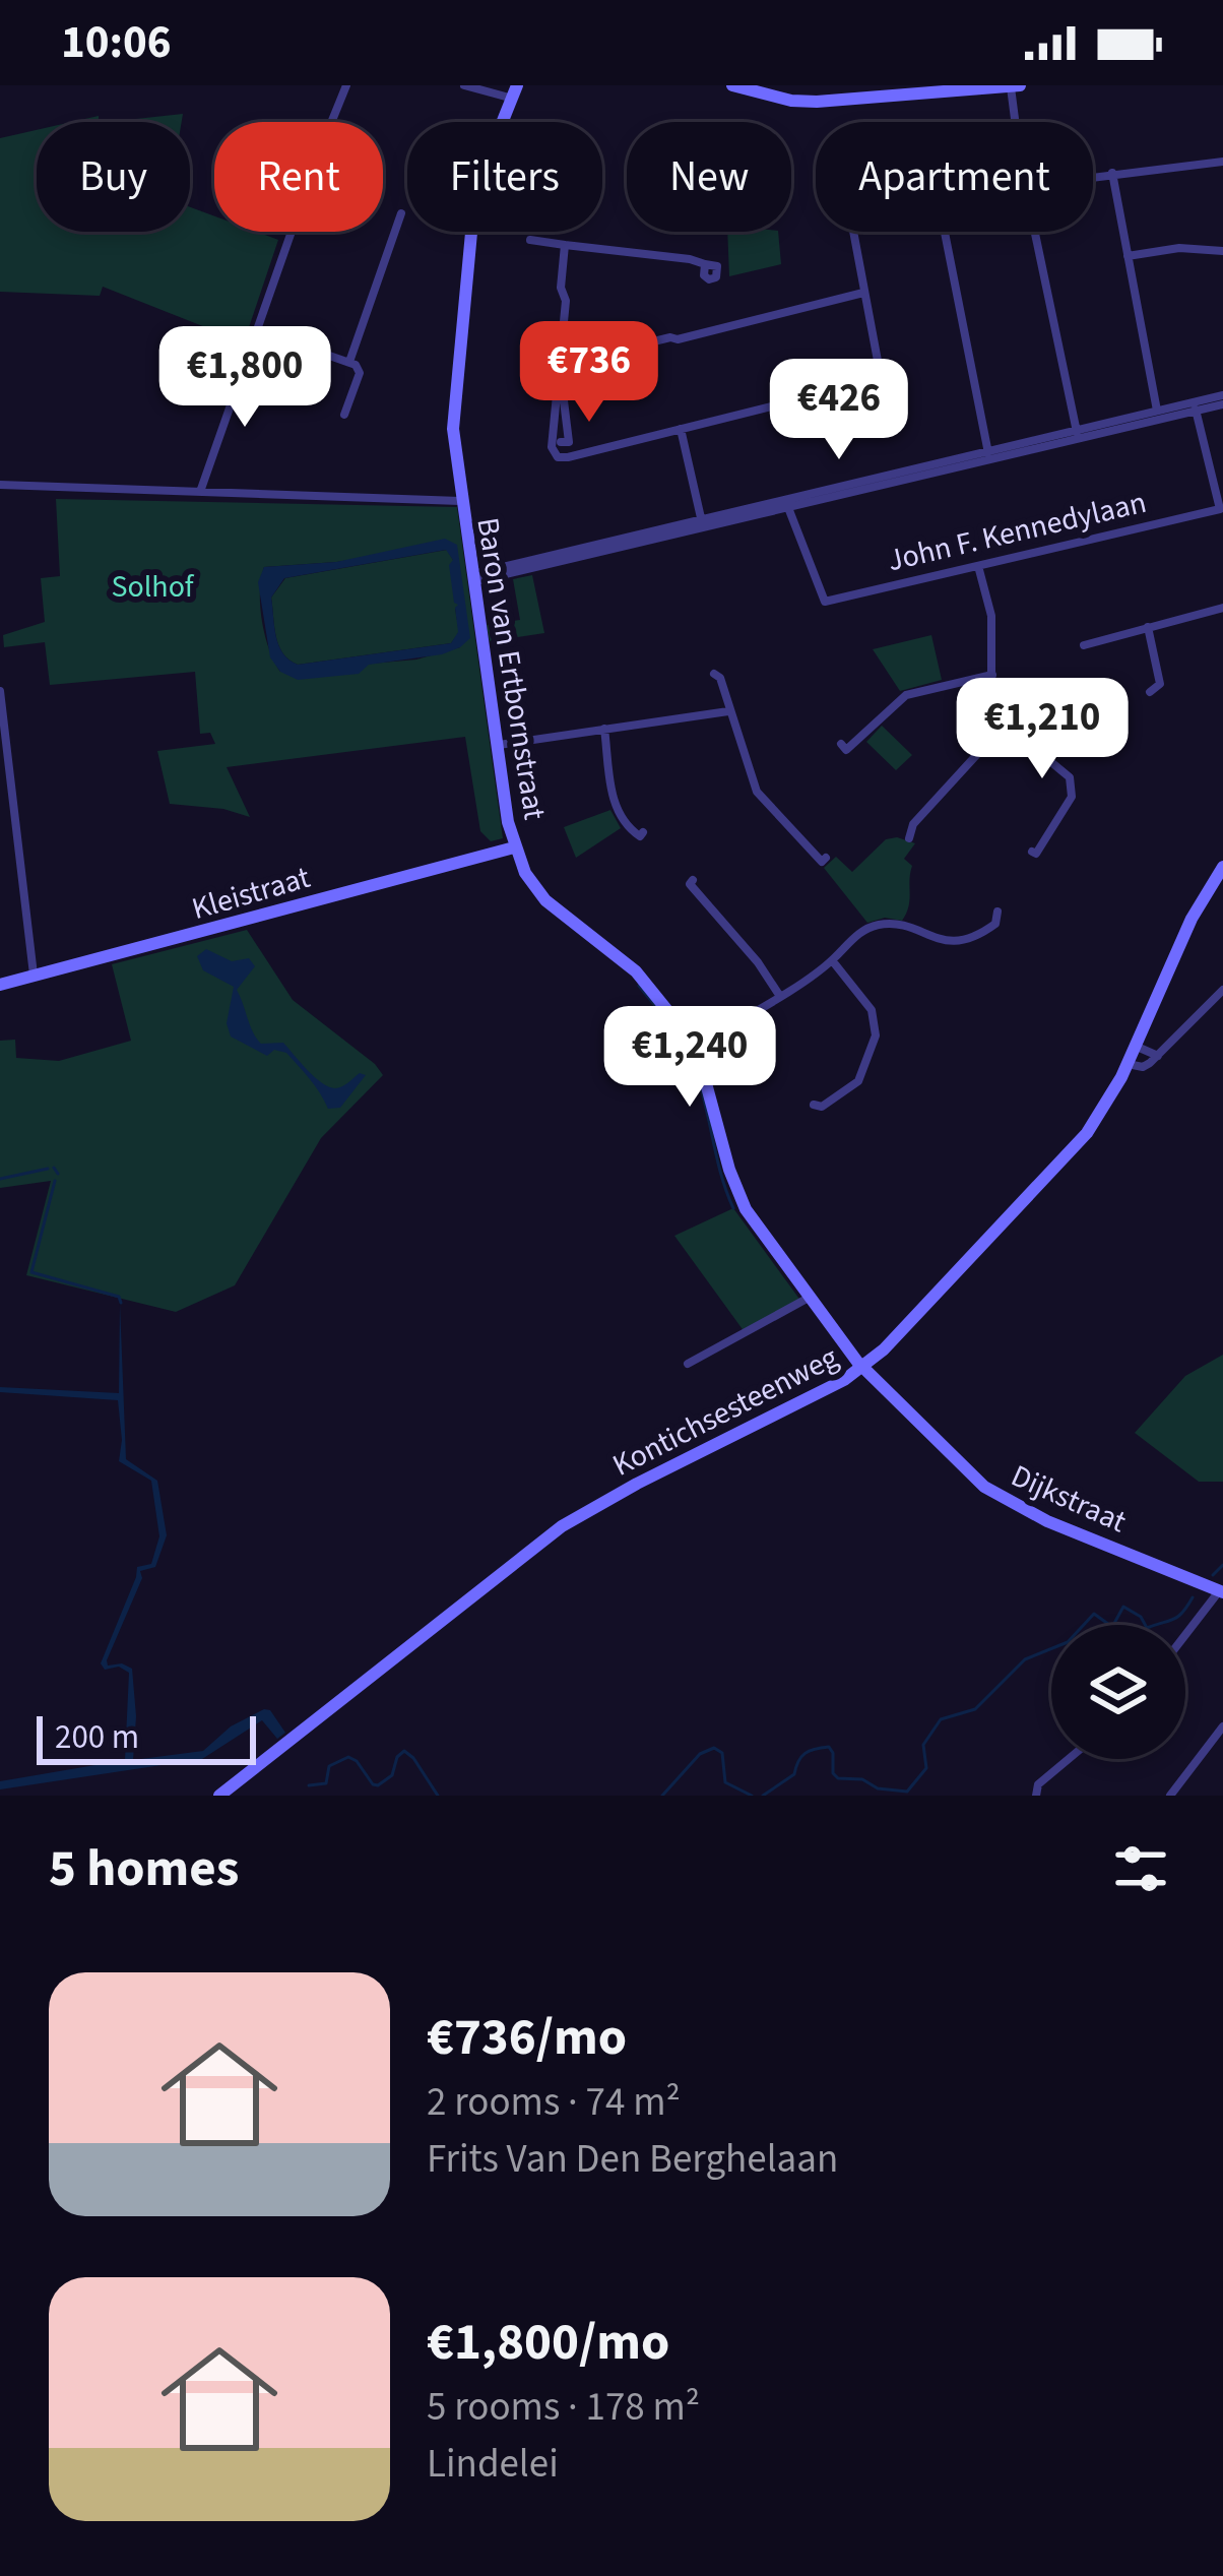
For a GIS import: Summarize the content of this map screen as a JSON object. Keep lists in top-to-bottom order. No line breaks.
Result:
{"streets":{"street":["John F. Kennedylaan","Baron van Ertbornstraat","Kleistraat","Kontichsesteenweg","Dijkstraat"]},"crossings":[["Baron van Ertbornstraat","Kleistraat"],["Baron van Ertbornstraat","Kontichsesteenweg"],["Baron van Ertbornstraat","Dijkstraat"],["Kontichsesteenweg","Dijkstraat"]],"parks":["Solhof"],"scale_bar":"200 m","page":{"status":"10:06","chip":["Buy","Rent","Filters","New","Apartment"],"price":["€736","€1,800","€426","€1,210","€1,240"],"scale":"200 m","heading":"5 homes","list":[{"name":"€736/mo","note":"2 rooms · 74 m² · Frits Van Den Berghelaan"},{"name":"€1,800/mo","note":"5 rooms · 178 m² · Lindelei"}]}}
